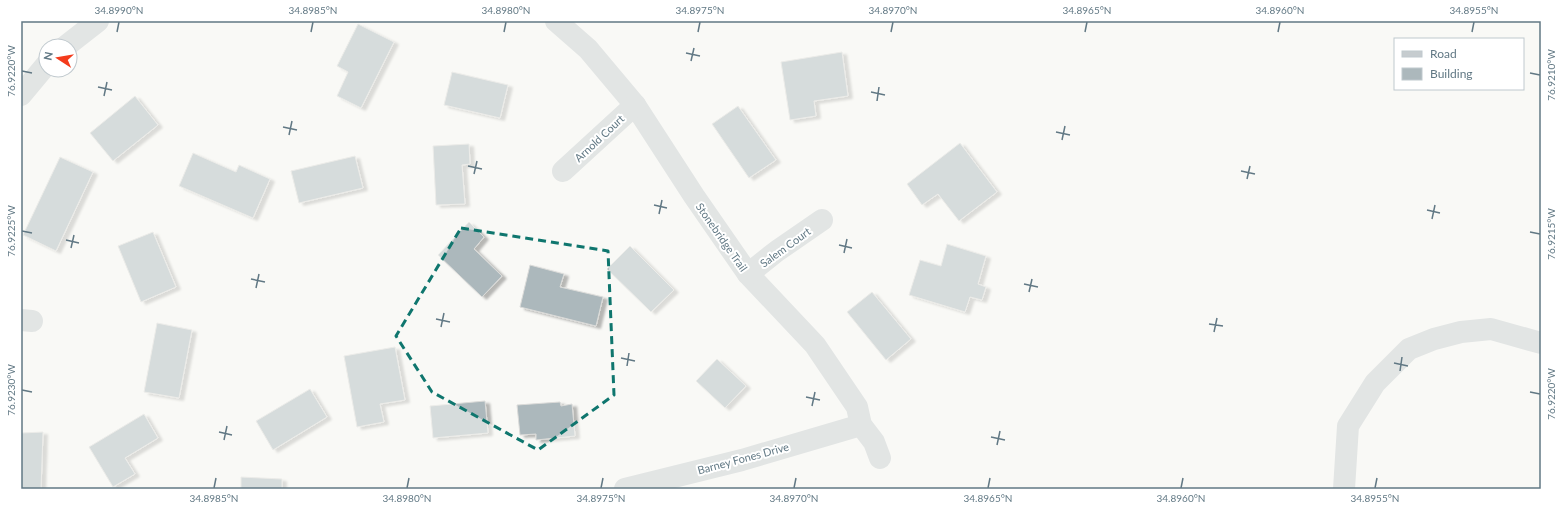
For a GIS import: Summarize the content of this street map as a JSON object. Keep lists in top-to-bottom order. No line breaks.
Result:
{"streets":{"street":["Arnold Court","Stonebridge Trail","Salem Court","Barney Fones Drive"]},"crossings":[["Arnold Court","Stonebridge Trail"],["Stonebridge Trail","Salem Court"],["Stonebridge Trail","Barney Fones Drive"]],"legend":["Road","Building"],"north":"left","coordinates":["34.8990°N","34.8985°N","34.8980°N","34.8975°N","34.8970°N","34.8965°N","34.8960°N","34.8955°N","76.9220°W","76.9210°W","76.9225°W","76.9215°W","76.9230°W"]}
